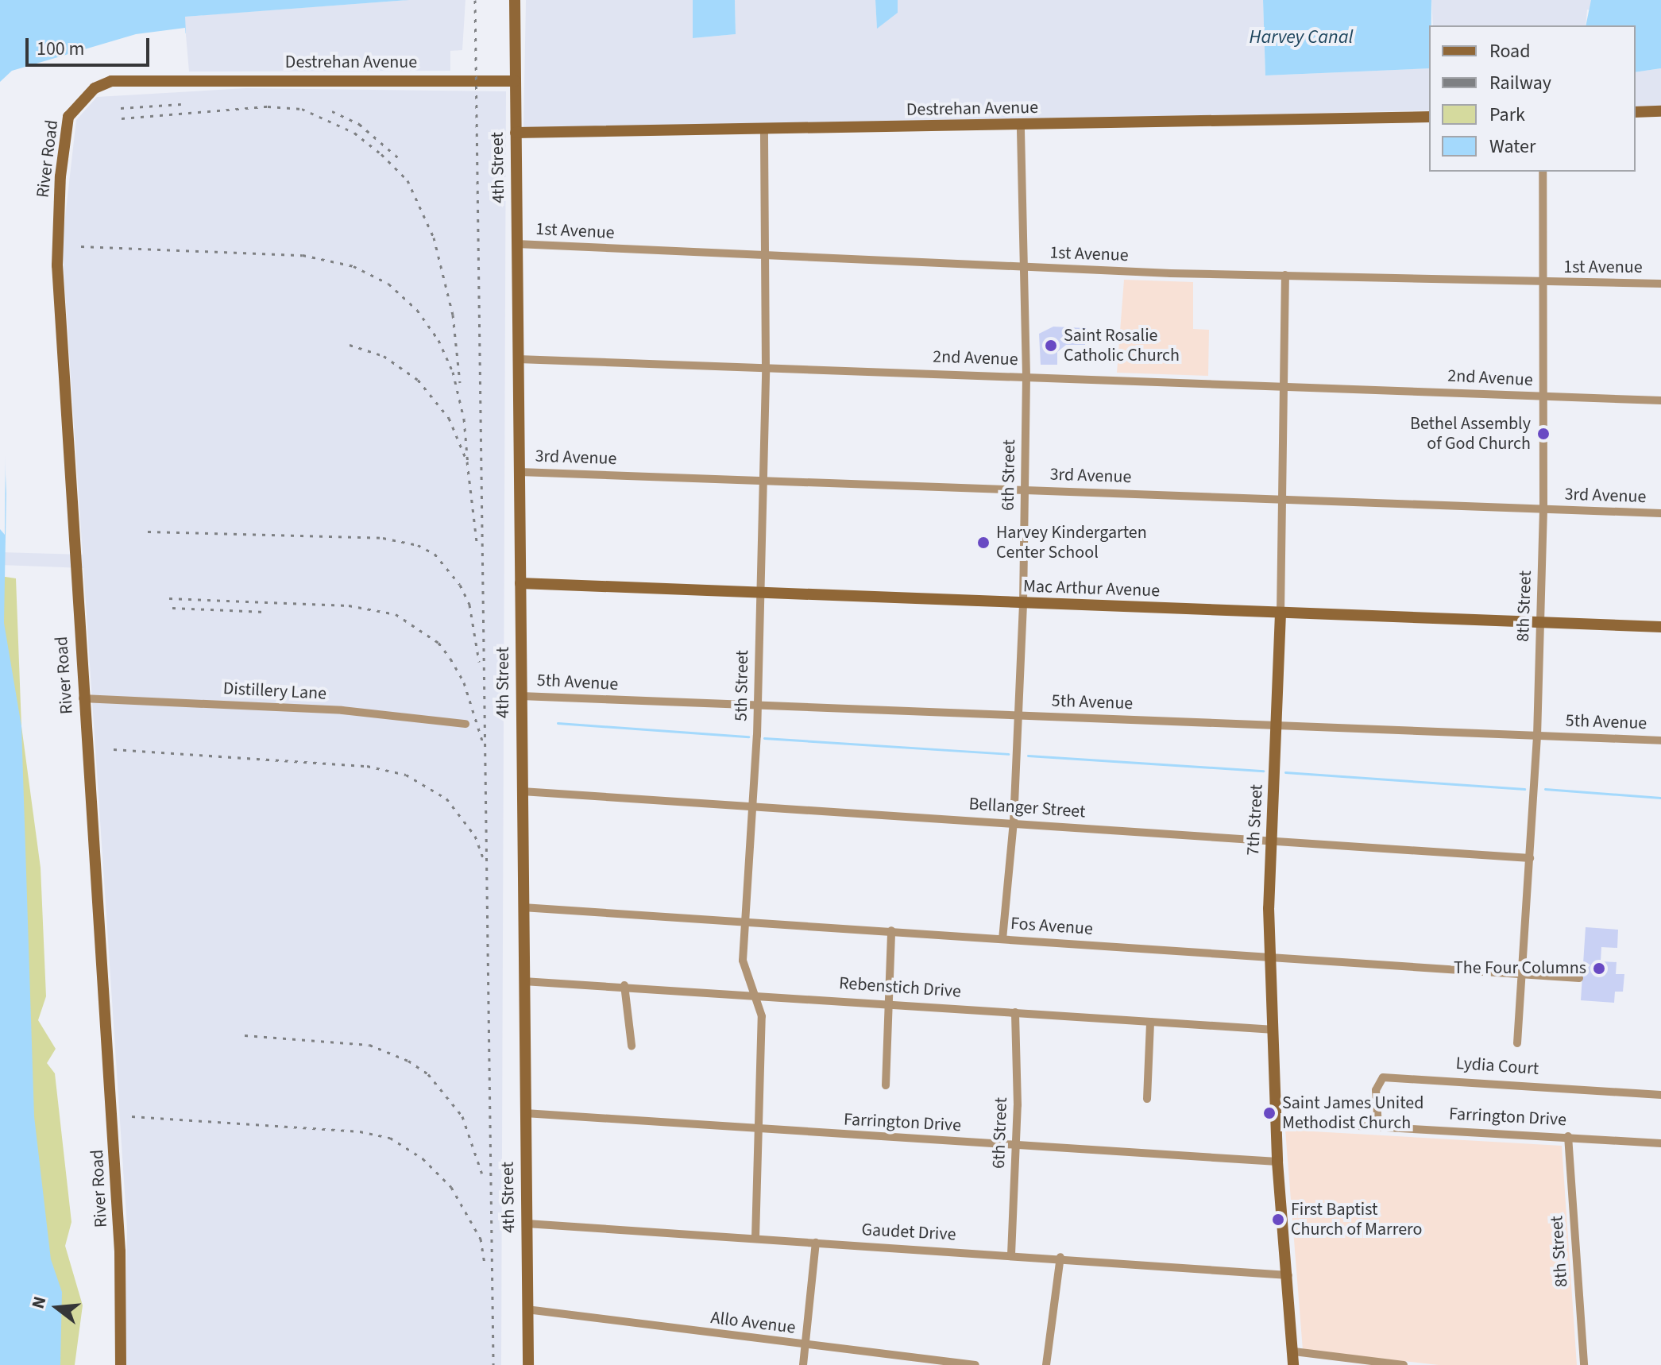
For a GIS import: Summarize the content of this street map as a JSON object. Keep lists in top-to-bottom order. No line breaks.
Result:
{"streets":{"main road":["Destrehan Avenue","River Road","4th Street","Mac Arthur Avenue","7th Street"],"street":["1st Avenue","2nd Avenue","3rd Avenue","6th Street","8th Street","5th Avenue","5th Street","Distillery Lane","Bellanger Street","Fos Avenue","Rebenstich Drive","Lydia Court","Farrington Drive","Gaudet Drive","Allo Avenue"]},"crossings":[["Destrehan Avenue","River Road"],["Destrehan Avenue","4th Street"],["Destrehan Avenue","6th Street"],["Destrehan Avenue","5th Street"],["River Road","Distillery Lane"],["4th Street","1st Avenue"],["4th Street","2nd Avenue"],["4th Street","3rd Avenue"],["4th Street","Mac Arthur Avenue"],["4th Street","5th Avenue"],["4th Street","Bellanger Street"],["4th Street","Fos Avenue"],["4th Street","Rebenstich Drive"],["4th Street","Farrington Drive"],["4th Street","Gaudet Drive"],["4th Street","Allo Avenue"],["1st Avenue","6th Street"],["1st Avenue","8th Street"],["1st Avenue","5th Street"],["1st Avenue","7th Street"],["2nd Avenue","6th Street"],["2nd Avenue","8th Street"],["2nd Avenue","5th Street"],["2nd Avenue","7th Street"],["3rd Avenue","6th Street"],["3rd Avenue","8th Street"],["3rd Avenue","5th Street"],["3rd Avenue","7th Street"],["6th Street","Mac Arthur Avenue"],["6th Street","5th Avenue"],["6th Street","Bellanger Street"],["6th Street","Fos Avenue"],["6th Street","Rebenstich Drive"],["6th Street","Farrington Drive"],["6th Street","Gaudet Drive"],["Mac Arthur Avenue","8th Street"],["Mac Arthur Avenue","5th Street"],["Mac Arthur Avenue","7th Street"],["8th Street","5th Avenue"],["8th Street","Bellanger Street"],["8th Street","Fos Avenue"],["8th Street","Farrington Drive"],["5th Avenue","5th Street"],["5th Avenue","7th Street"],["5th Street","Bellanger Street"],["5th Street","Fos Avenue"],["5th Street","Rebenstich Drive"],["5th Street","Farrington Drive"],["5th Street","Gaudet Drive"],["Bellanger Street","7th Street"],["7th Street","Fos Avenue"],["7th Street","Rebenstich Drive"],["7th Street","Farrington Drive"],["7th Street","Gaudet Drive"],["Lydia Court","Farrington Drive"]],"water":["Harvey Canal"],"places":["Saint Rosalie Catholic Church","Bethel Assembly of God Church","Harvey Kindergarten Center School","The Four Columns","Saint James United Methodist Church","First Baptist Church of Marrero"],"legend":["Road","Railway","Park","Water"],"scale_bar":"100 m","north":"left"}
